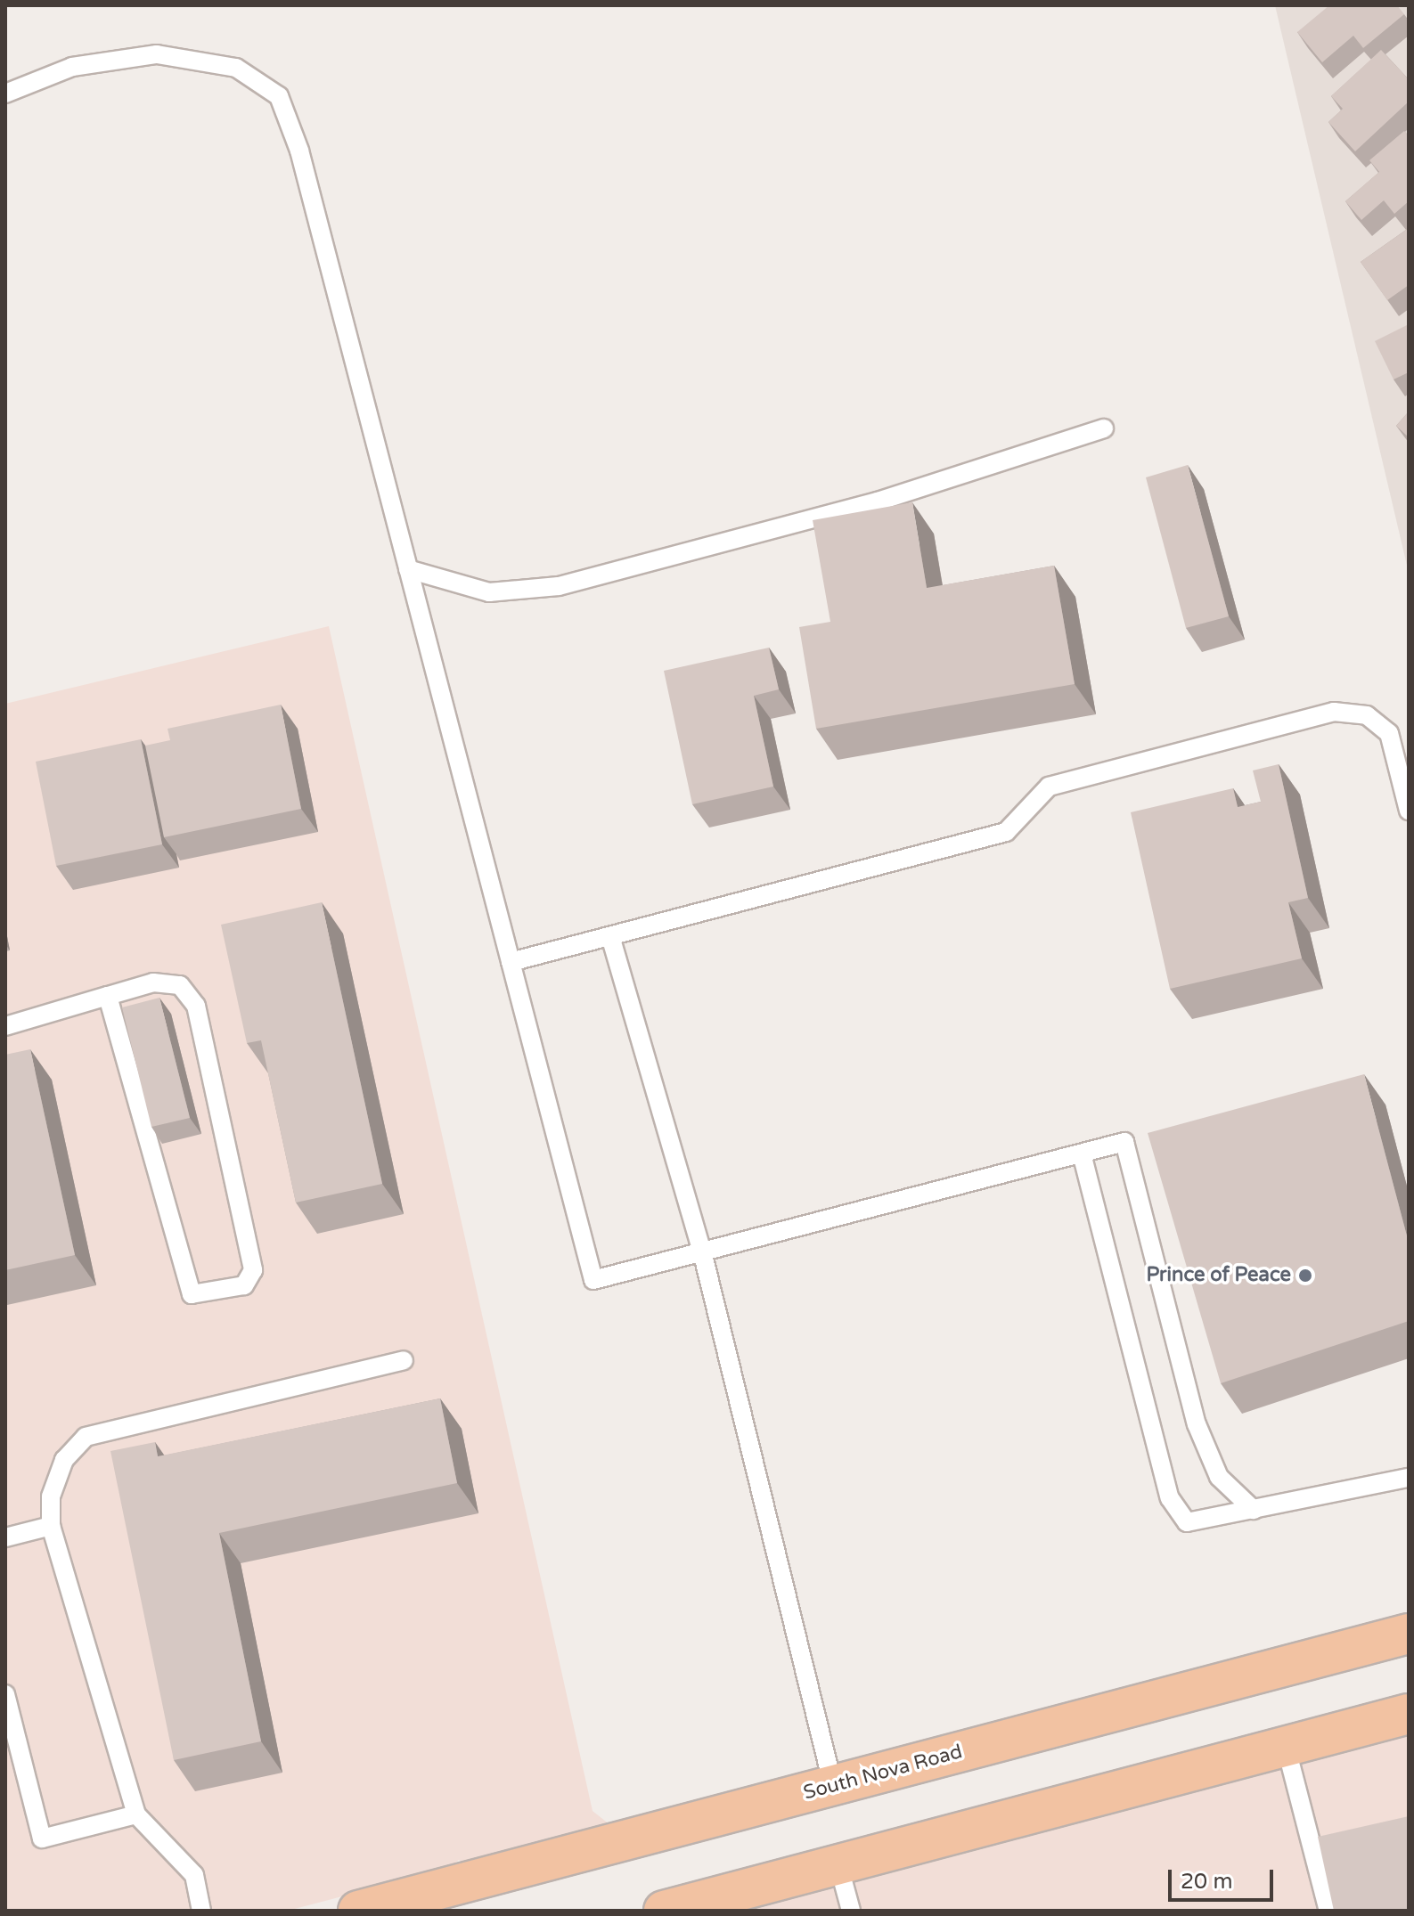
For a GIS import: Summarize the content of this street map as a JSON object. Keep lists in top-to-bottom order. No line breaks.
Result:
{"streets":{"main road":["South Nova Road"]},"places":["Prince of Peace"],"scale_bar":"20 m"}
